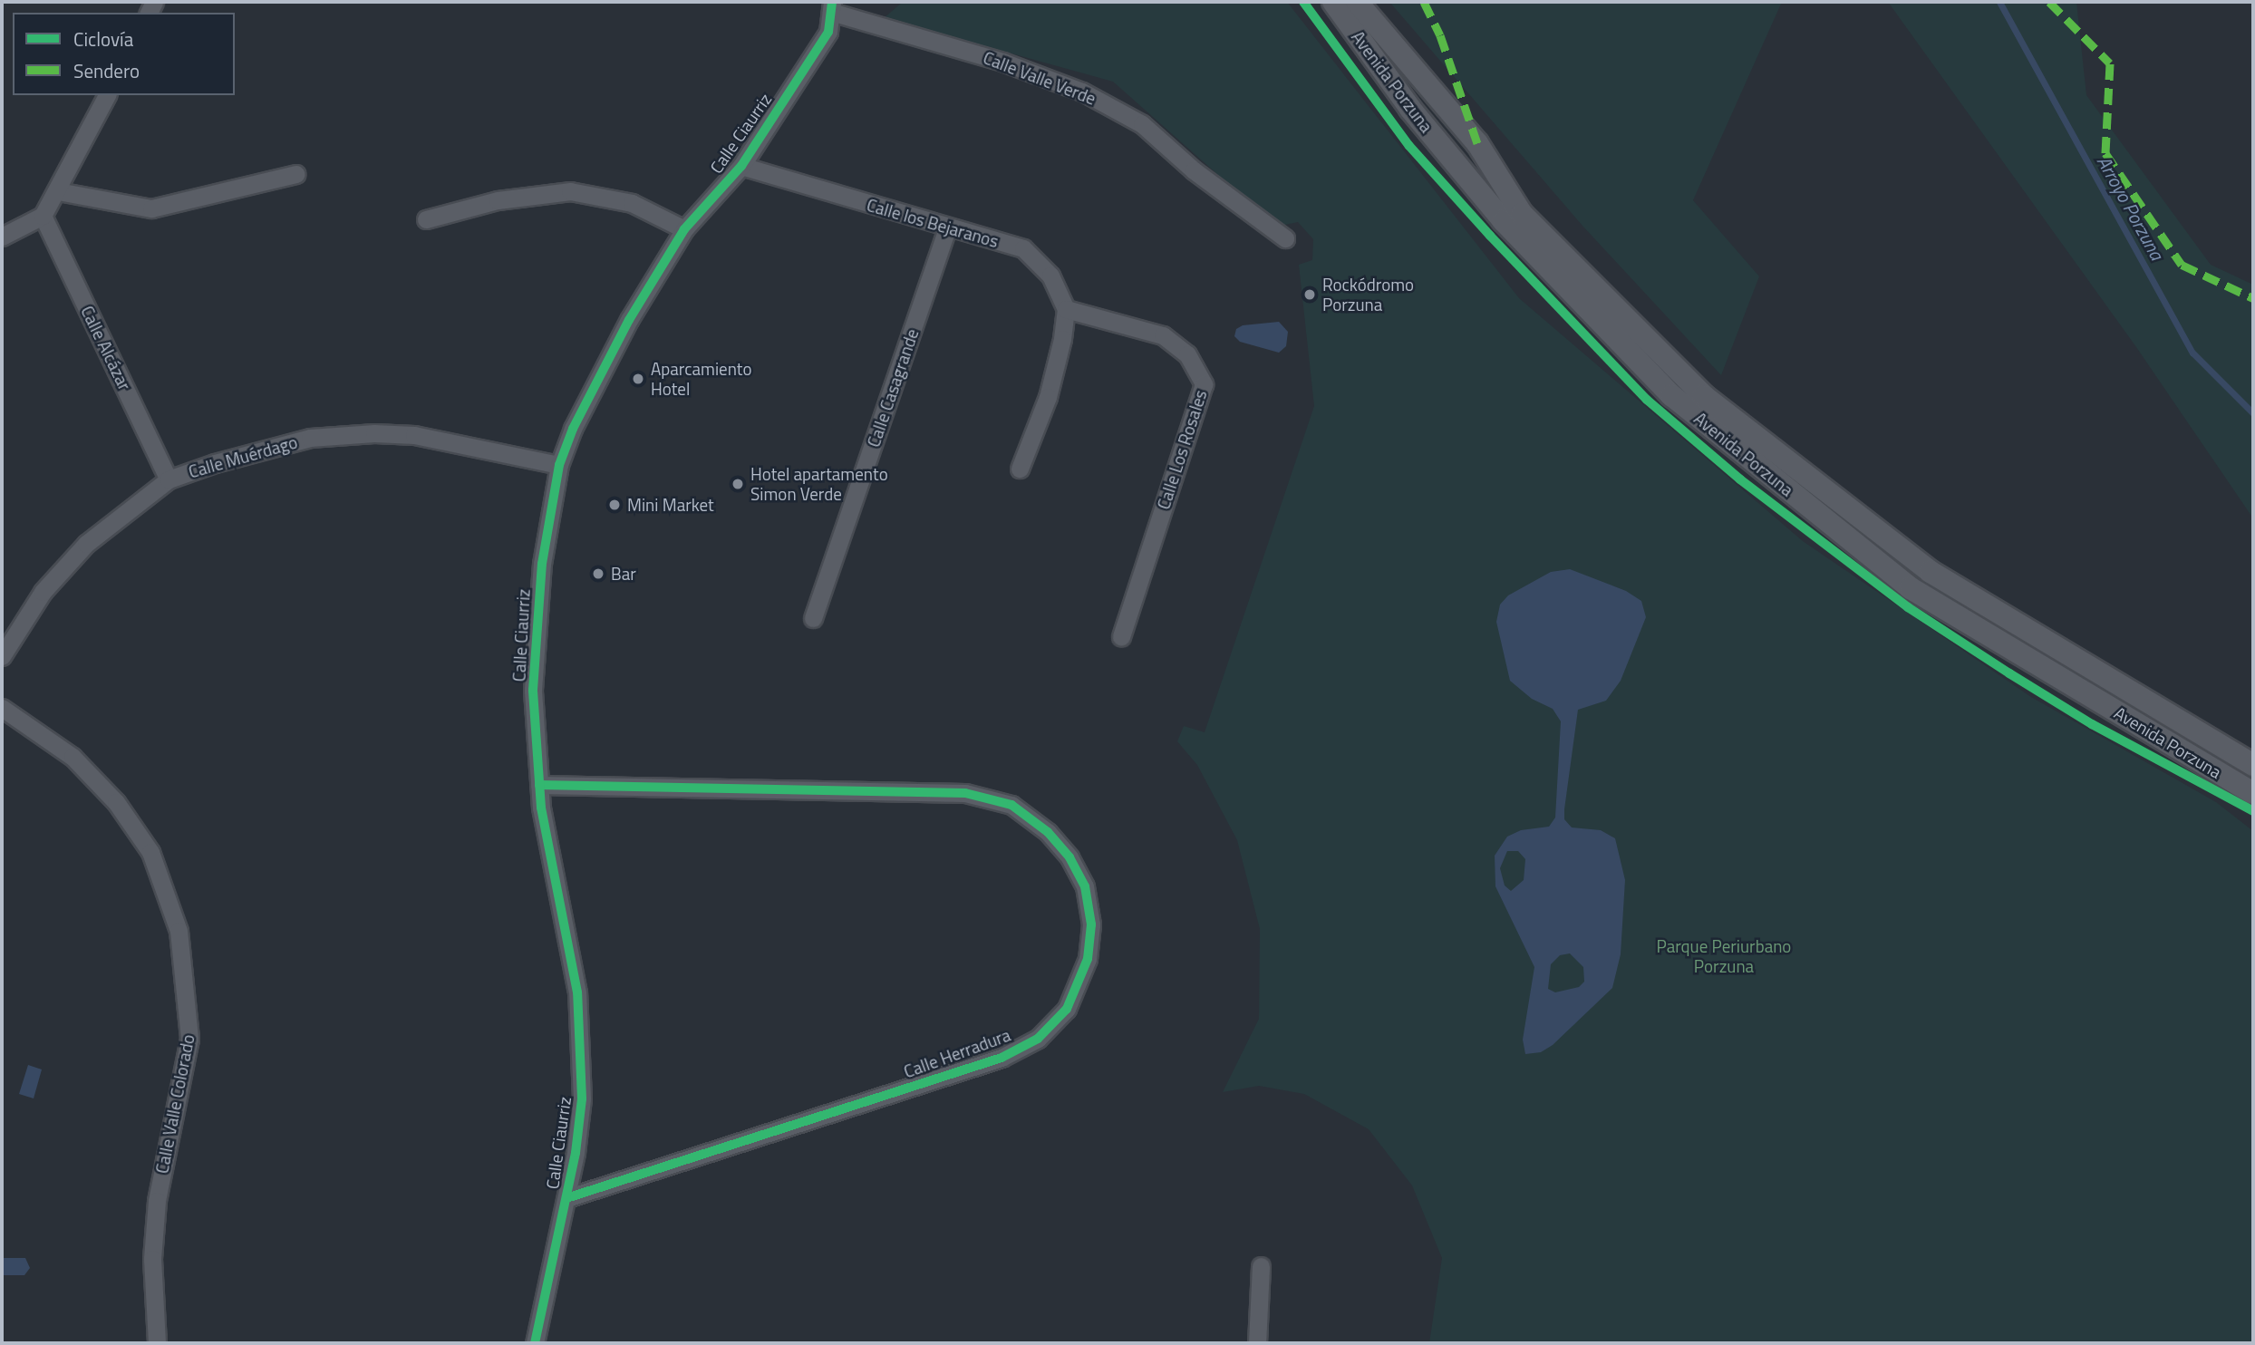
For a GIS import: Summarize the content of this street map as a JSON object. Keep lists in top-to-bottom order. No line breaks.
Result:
{"streets":{"street":["Calle Valle Verde","Avenida Porzuna","Calle Ciaurriz","Calle los Bejaranos","Calle Alcázar","Calle Casagrande","Calle Los Rosales","Calle Muérdago","Calle Herradura","Calle Valle Colorado"]},"crossings":[["Calle Valle Verde","Calle Ciaurriz"],["Calle Ciaurriz","Calle los Bejaranos"],["Calle Ciaurriz","Calle Muérdago"],["Calle Ciaurriz","Calle Herradura"],["Calle los Bejaranos","Calle Casagrande"],["Calle los Bejaranos","Calle Los Rosales"],["Calle Alcázar","Calle Muérdago"]],"water":["Arroyo Porzuna"],"parks":["Parque Periurbano Porzuna"],"places":["Rockódromo Porzuna","Aparcamiento Hotel","Hotel apartamento Simon Verde","Mini Market","Bar"],"legend":["Ciclovía","Sendero"]}
